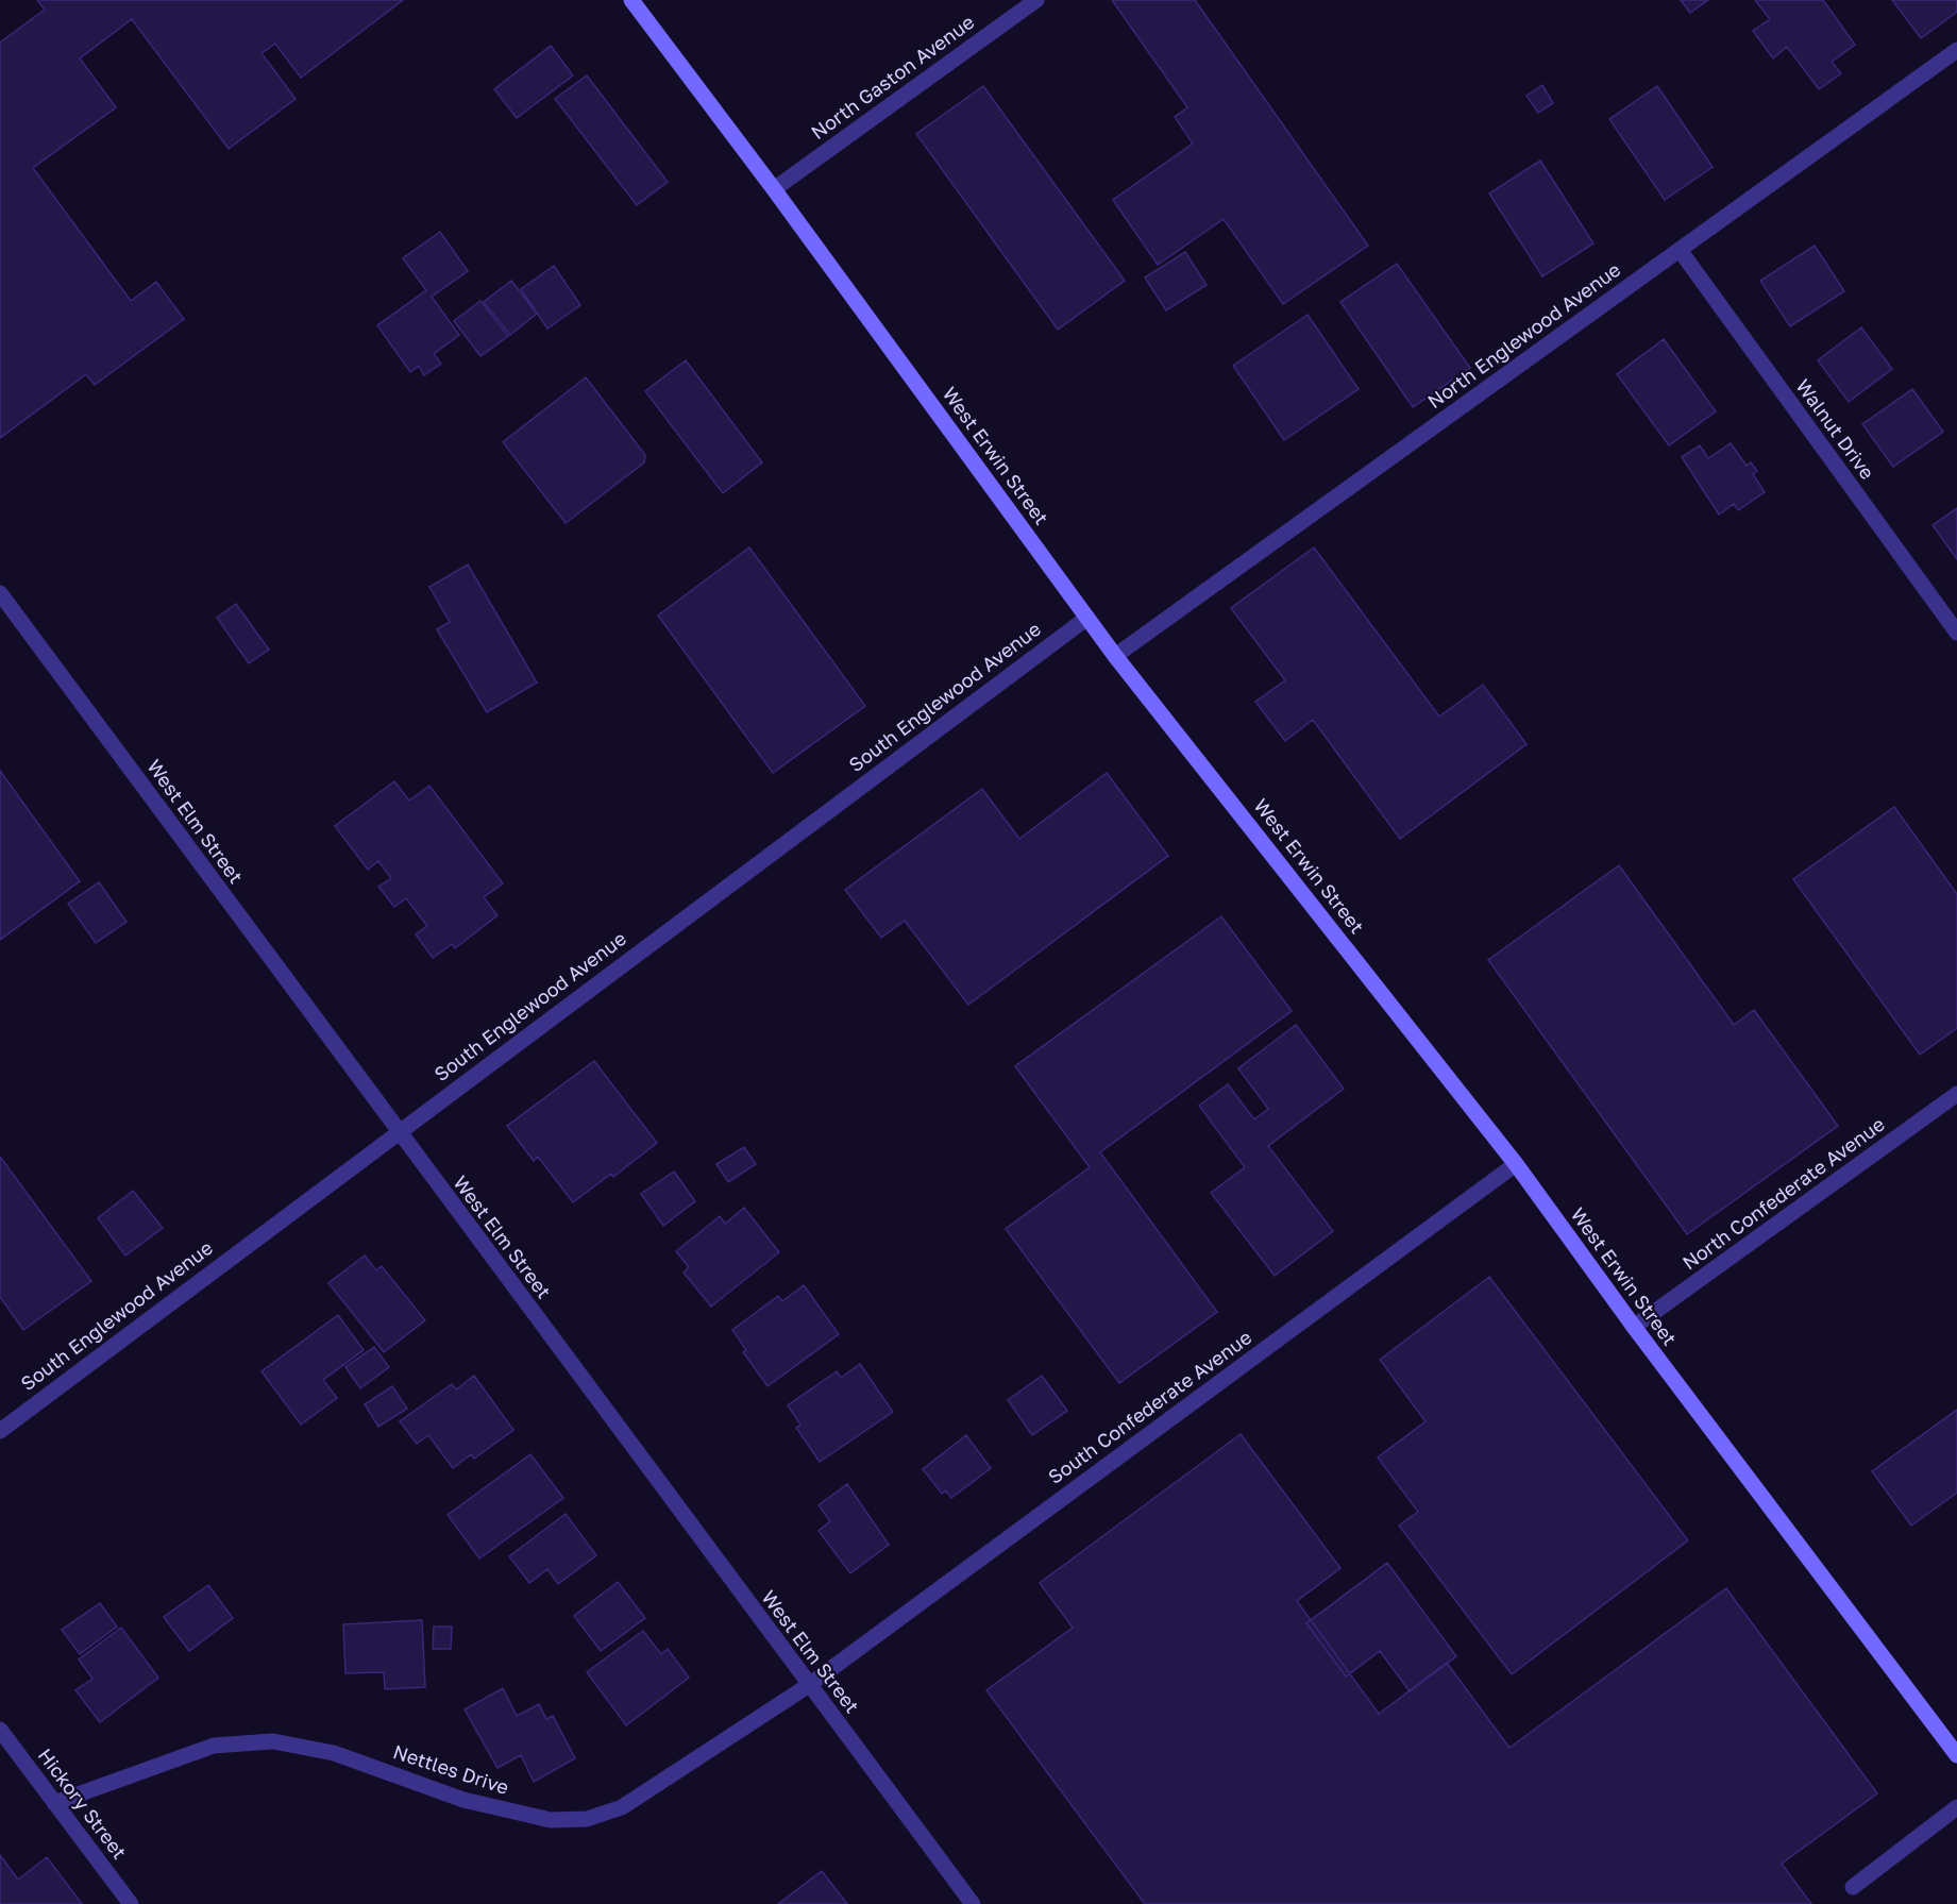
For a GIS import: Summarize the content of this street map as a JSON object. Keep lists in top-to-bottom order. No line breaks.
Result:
{"streets":{"main road":["West Erwin Street"],"street":["North Gaston Avenue","North Englewood Avenue","Walnut Drive","South Englewood Avenue","West Elm Street","North Confederate Avenue","South Confederate Avenue","Nettles Drive","Hickory Street"]},"crossings":[["North Gaston Avenue","West Erwin Street"],["North Englewood Avenue","Walnut Drive"],["North Englewood Avenue","West Erwin Street"],["West Erwin Street","South Englewood Avenue"],["West Erwin Street","North Confederate Avenue"],["West Erwin Street","South Confederate Avenue"],["South Englewood Avenue","West Elm Street"],["West Elm Street","South Confederate Avenue"],["West Elm Street","Nettles Drive"],["South Confederate Avenue","Nettles Drive"],["Nettles Drive","Hickory Street"]]}
